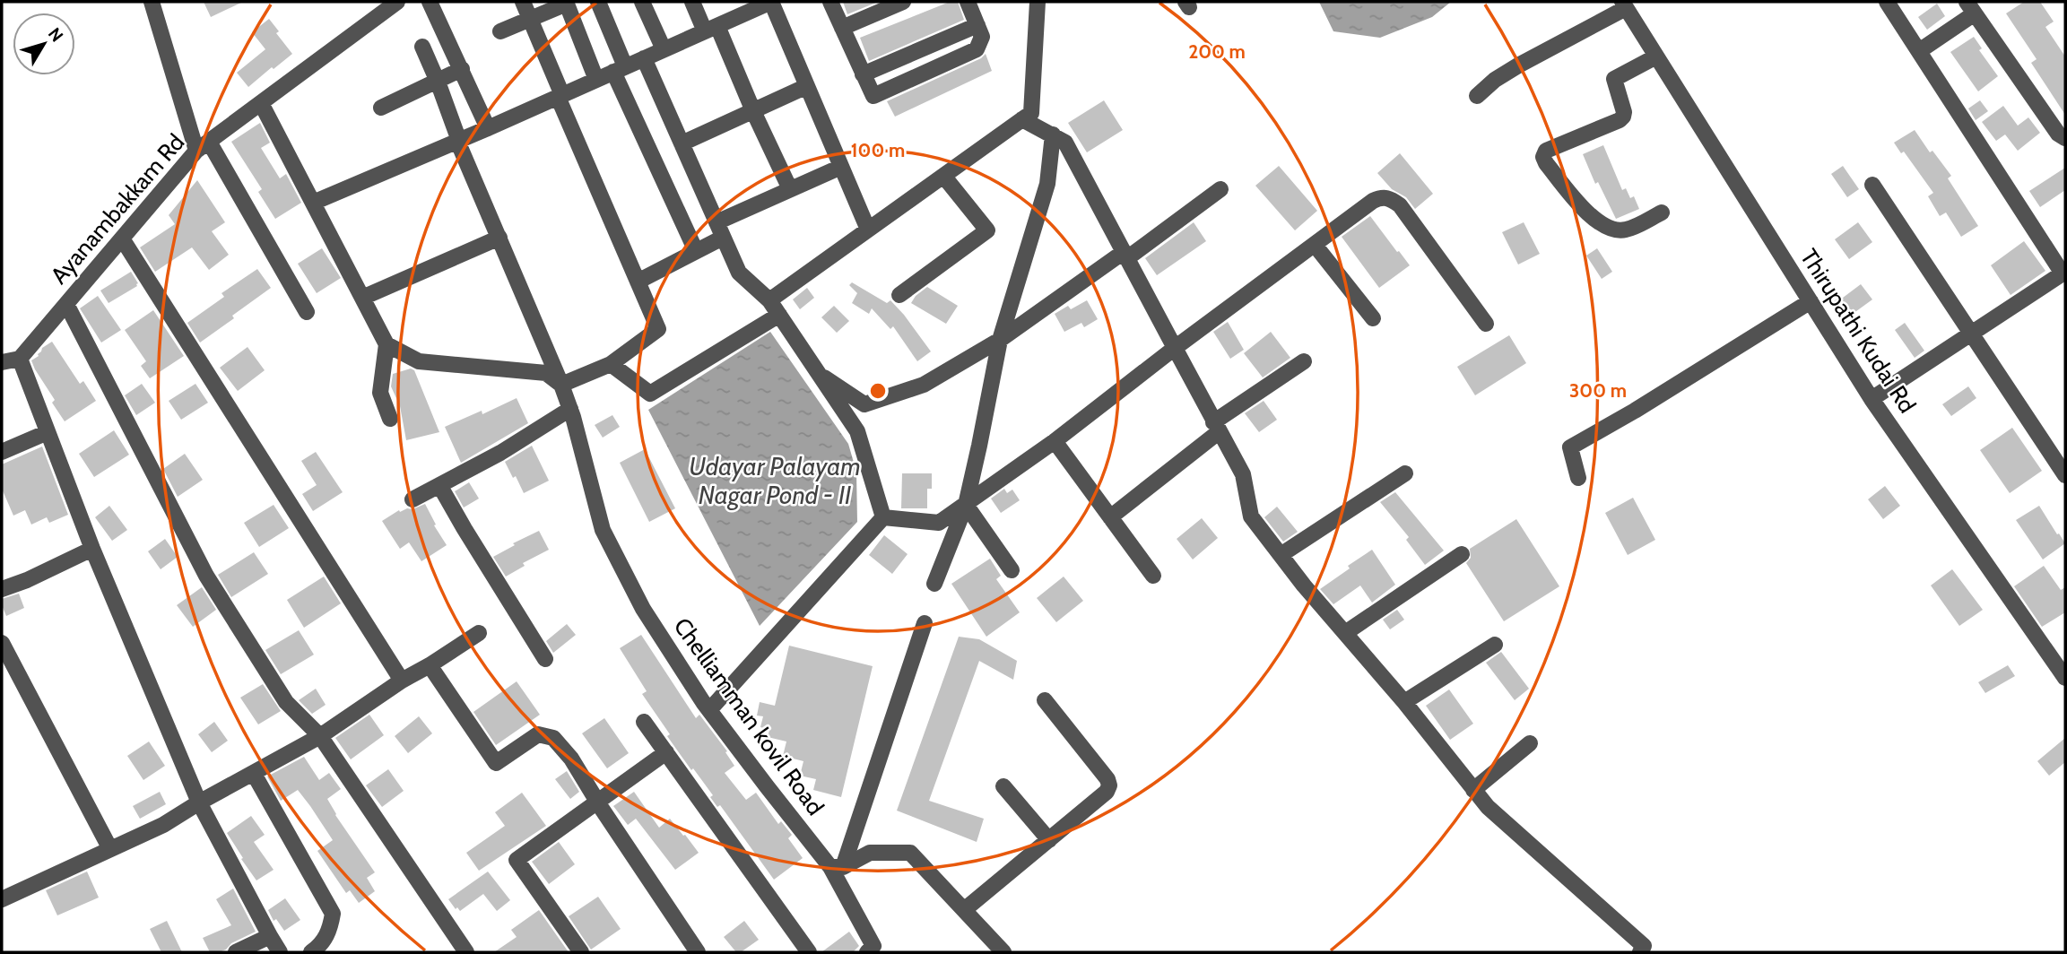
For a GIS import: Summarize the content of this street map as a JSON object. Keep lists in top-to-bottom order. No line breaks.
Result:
{"streets":{"street":["Ayanambakkam Rd","Thirupathi Kudai Rd","Chelliamman kovil Road"]},"water":["Udayar Palayam Nagar Pond - II"],"north":"top right","rings":["200 m","100 m","300 m"]}
